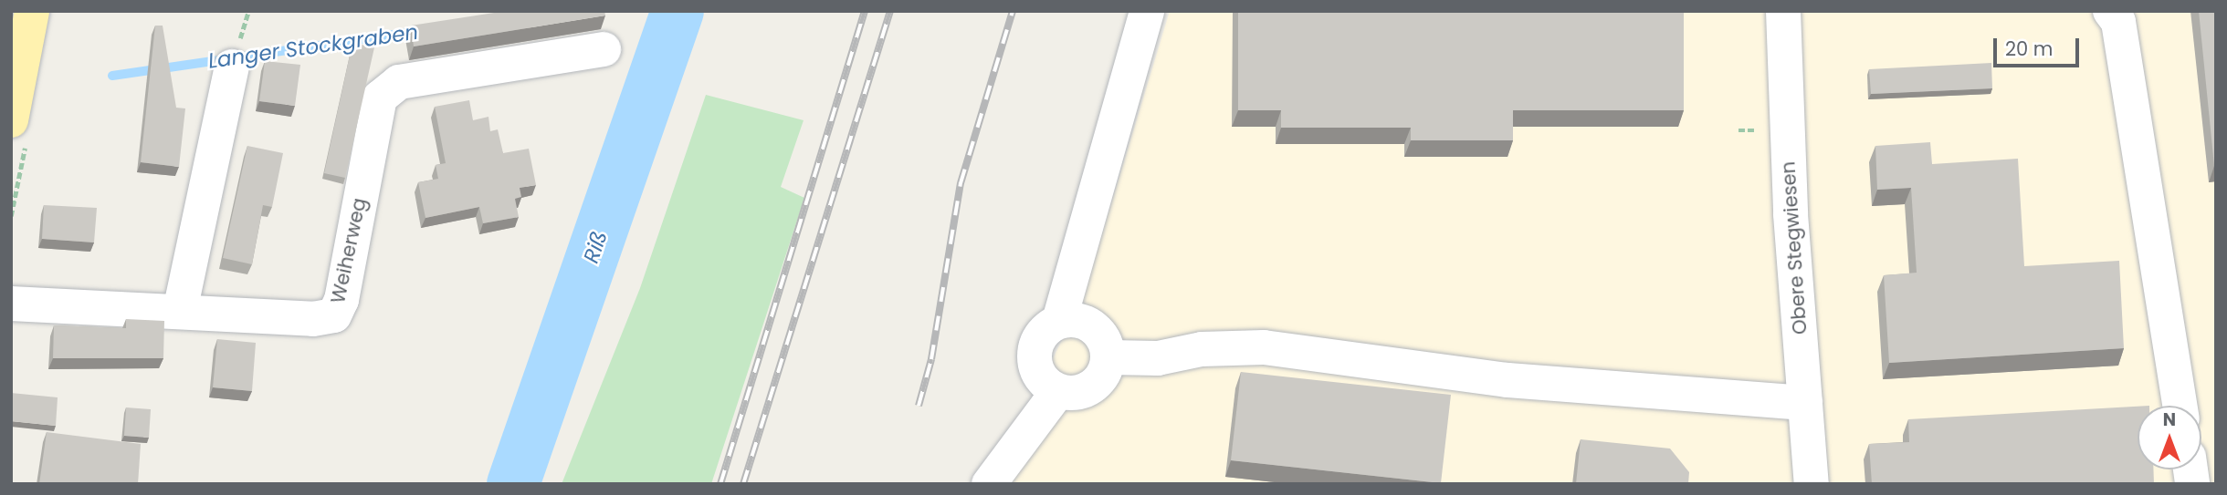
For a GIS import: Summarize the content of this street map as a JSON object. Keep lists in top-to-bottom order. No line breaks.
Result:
{"streets":{"street":["Obere Stegwiesen","Weiherweg"]},"water":["Langer Stockgraben","Riß"],"scale_bar":"20 m","north":"top"}
